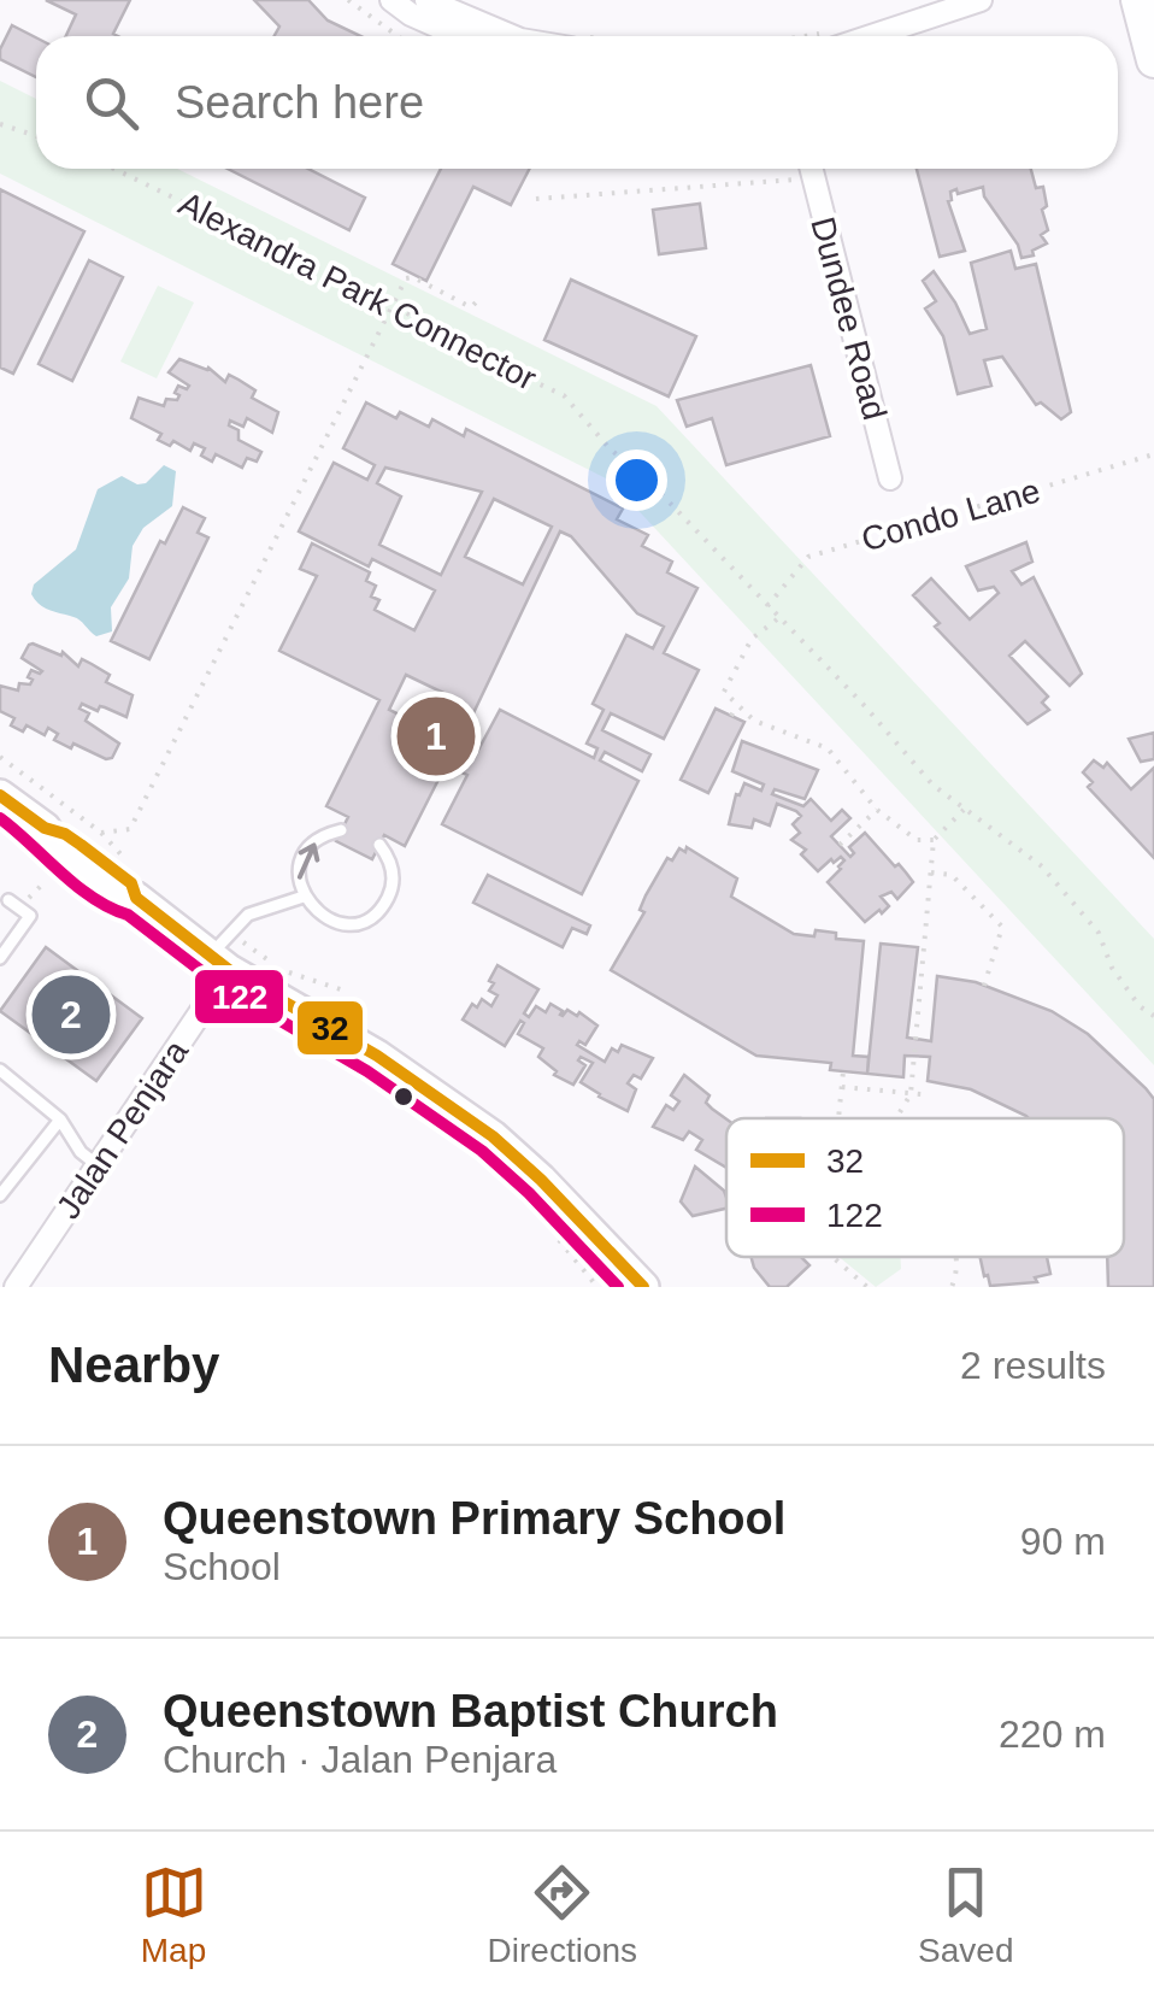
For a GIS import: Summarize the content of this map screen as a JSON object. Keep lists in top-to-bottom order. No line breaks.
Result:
{"streets":{"street":["Dundee Road","Jalan Penjara"],"path":["Alexandra Park Connector","Condo Lane"]},"crossings":[["Alexandra Park Connector","Condo Lane"]],"lines":["transit line 32","transit line 122"],"legend":["32","122"],"page":{"search":"Search here","pins":["1","2"],"heading":["Nearby","2 results"],"list":[{"mark":"1","name":"Queenstown Primary School","note":"School","value":"90 m"},{"mark":"2","name":"Queenstown Baptist Church","note":"Church · Jalan Penjara","value":"220 m"}],"nav":["Map","Directions","Saved"]}}
